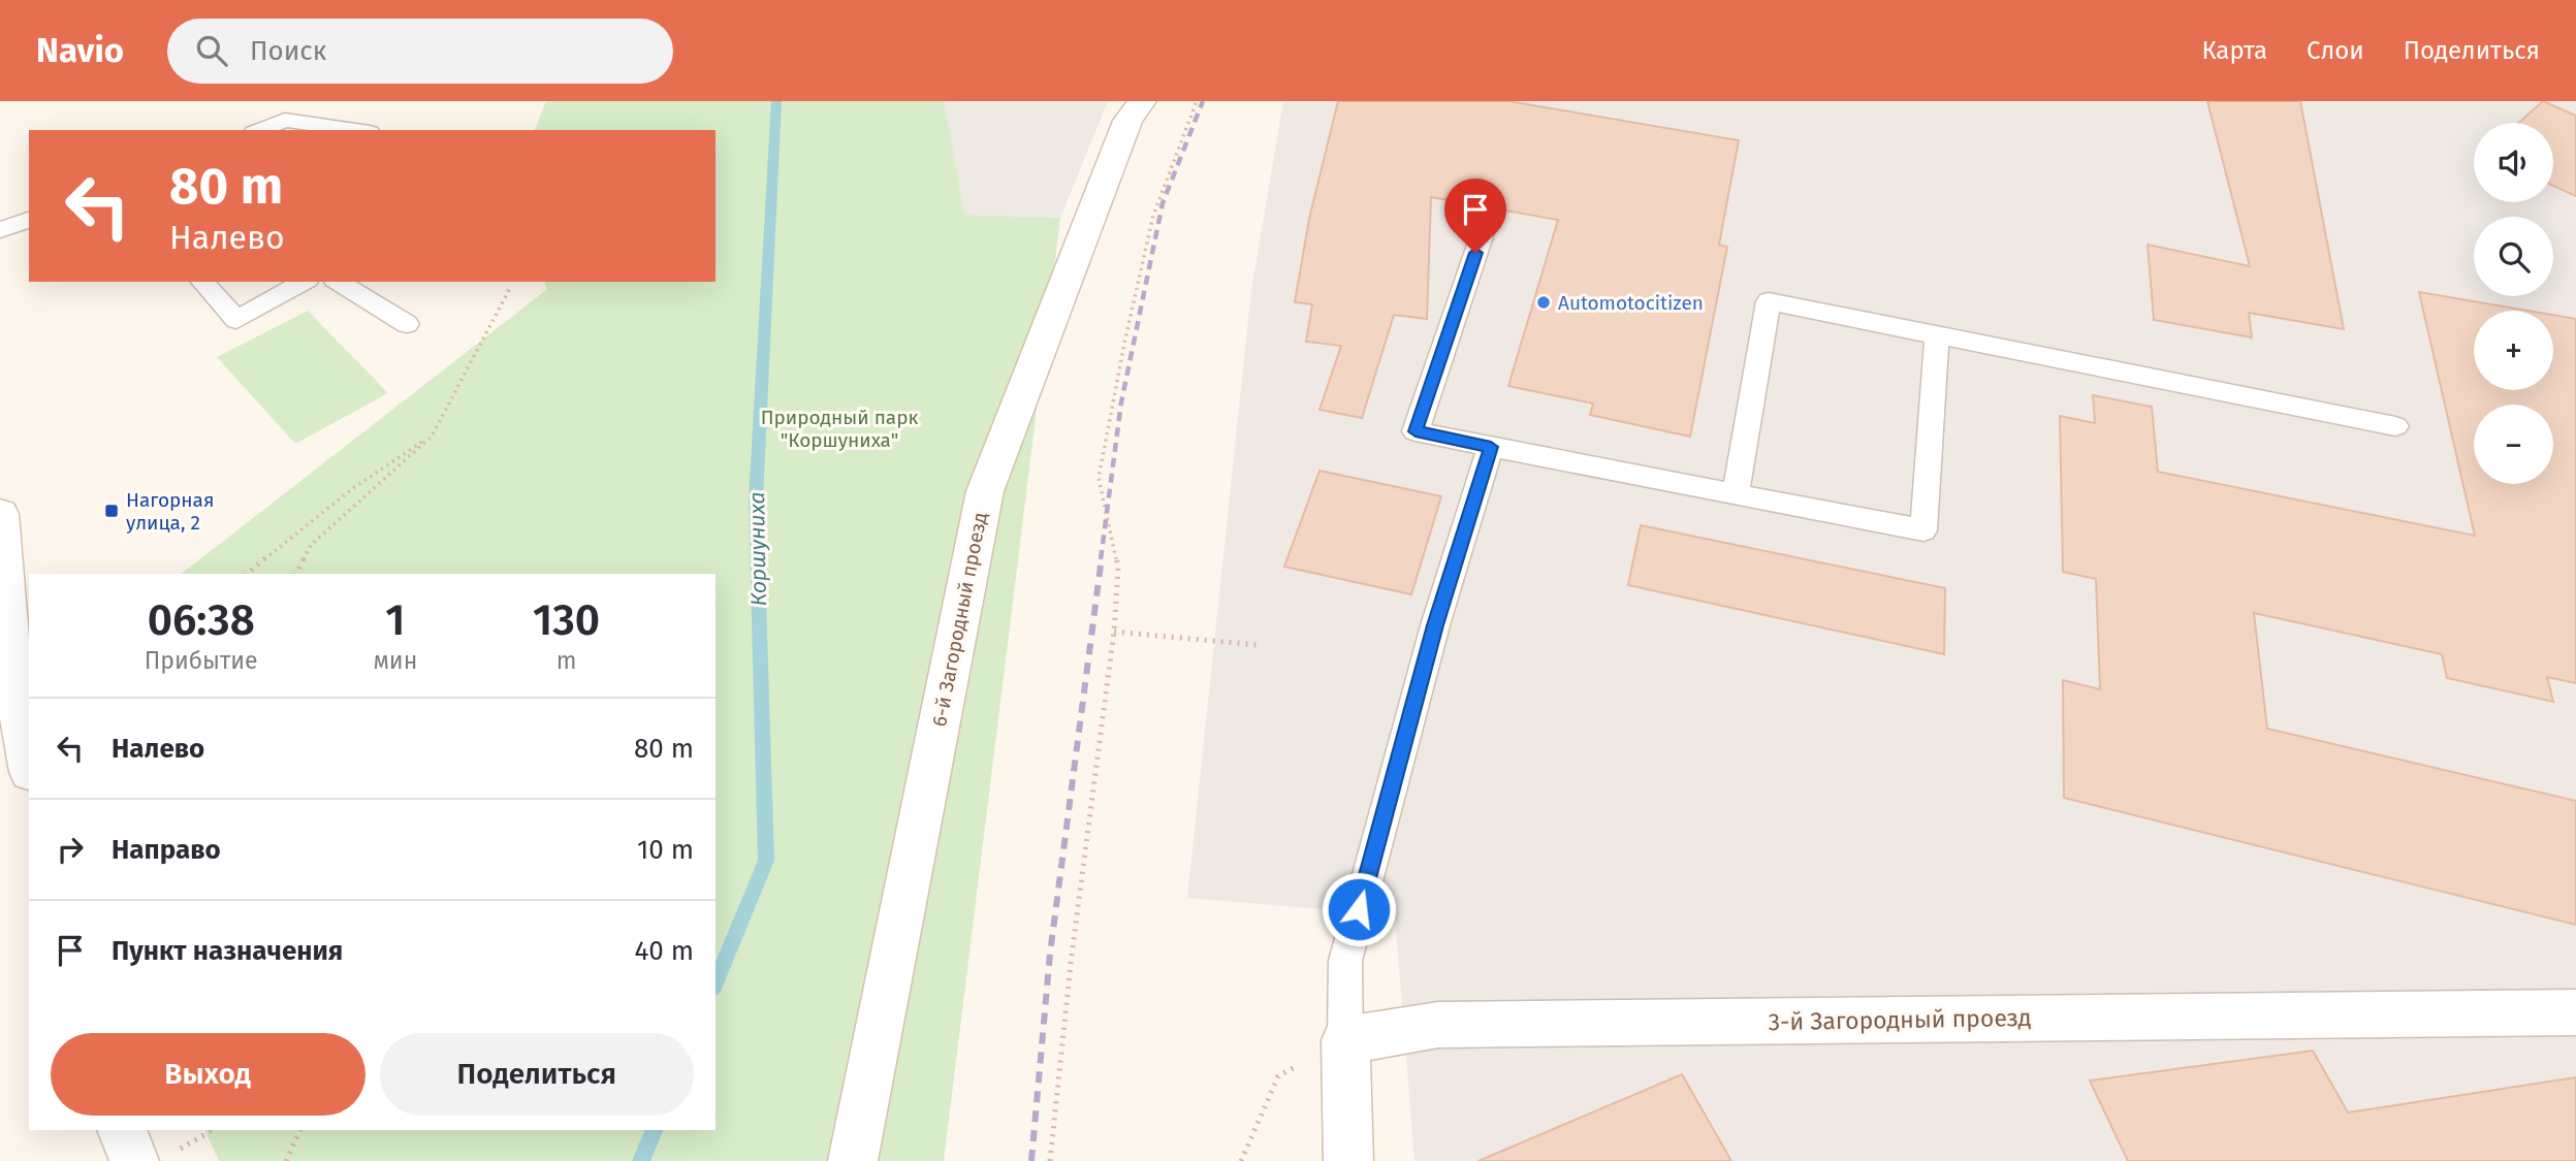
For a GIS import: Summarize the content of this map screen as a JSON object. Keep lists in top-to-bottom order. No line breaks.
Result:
{"streets":{"street":["6-й Загородный проезд","3-й Загородный проезд"]},"water":["Коршуниха"],"parks":["Природный парк \"Коршуниха\""],"places":{"other":["Automotocitizen"],"transit":["Нагорная улица, 2"]},"page":{"header":"Navio","search":"Поиск","nav":["Карта","Слои","Поделиться"],"map_buttons":["+","−"],"turn":["80 m","Налево"],"eta":["06:38","Прибытие","1","мин","130","m"],"list":[{"name":"Налево","value":"80 m"},{"name":"Направо","value":"10 m"},{"name":"Пункт назначения","value":"40 m"}],"buttons":["Выход","Поделиться"]}}
